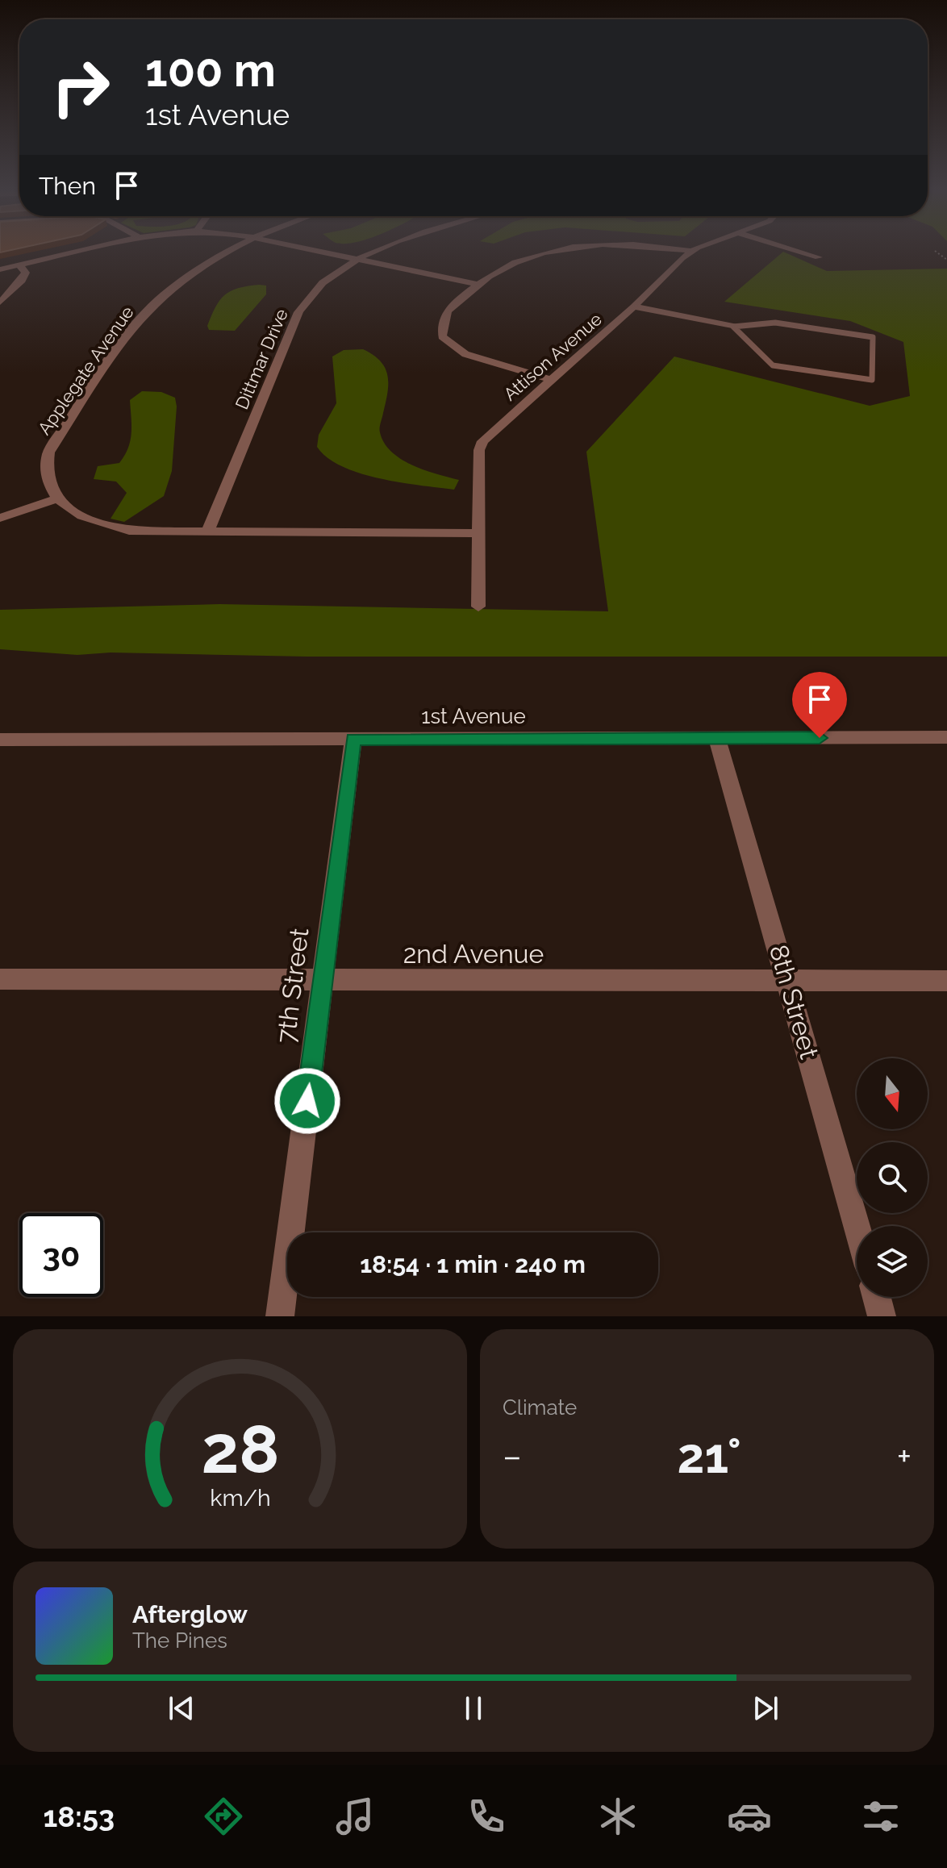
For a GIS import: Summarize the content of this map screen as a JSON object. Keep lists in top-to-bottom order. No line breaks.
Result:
{"streets":{"street":["Attison Avenue","Dittmar Drive","Applegate Avenue","1st Avenue","2nd Avenue","7th Street","8th Street"]},"crossings":[["1st Avenue","7th Street"],["1st Avenue","8th Street"],["2nd Avenue","7th Street"],["2nd Avenue","8th Street"]],"north":"bottom","page":{"turn":["100 m","1st Avenue"],"then":"Then","limit":"30","trip":"18:54 · 1 min · 240 m","tile":"Climate","heat":["−","21°","+"],"song":["Afterglow","The Pines"],"tabs":"18:53","gauge":["28","km/h"]}}
